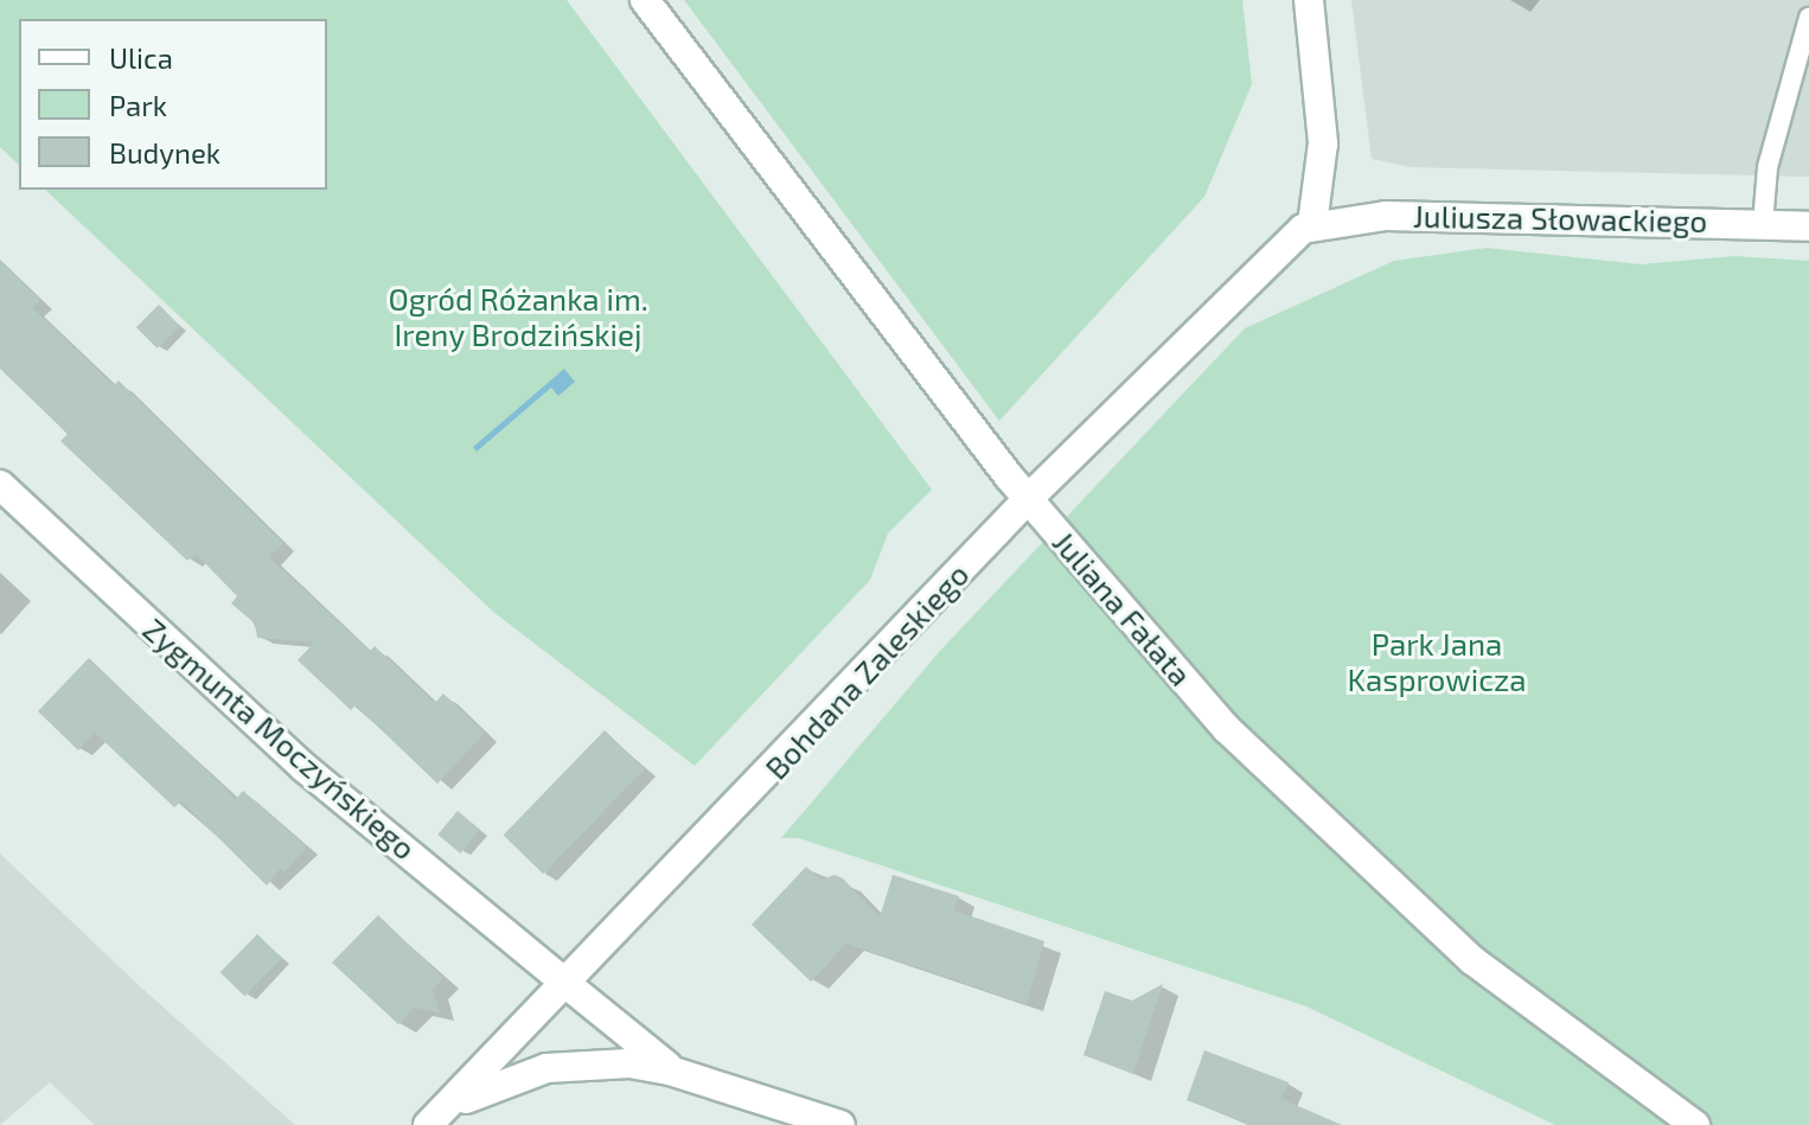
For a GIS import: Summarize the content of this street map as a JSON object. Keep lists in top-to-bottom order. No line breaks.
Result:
{"streets":{"street":["Juliusza Słowackiego","Juliana Fałata","Bohdana Zaleskiego","Zygmunta Moczyńskiego"]},"crossings":[["Juliusza Słowackiego","Bohdana Zaleskiego"],["Juliana Fałata","Bohdana Zaleskiego"],["Bohdana Zaleskiego","Zygmunta Moczyńskiego"]],"parks":["Ogród Różanka im. Ireny Brodzińskiej","Park Jana Kasprowicza"],"legend":["Ulica","Park","Budynek"]}
